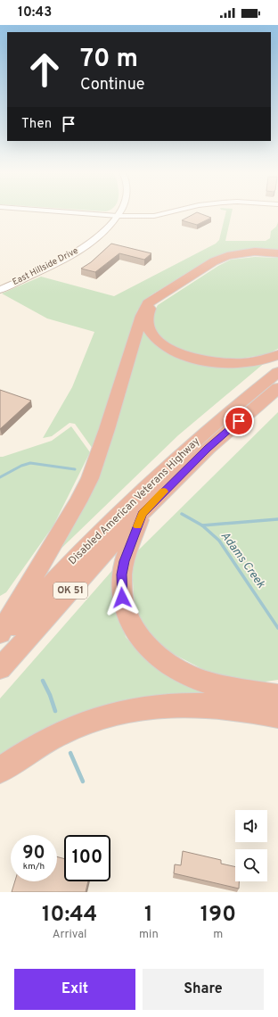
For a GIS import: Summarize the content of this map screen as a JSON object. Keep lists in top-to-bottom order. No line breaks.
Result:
{"streets":{"highway":["Disabled American Veterans Highway","OK 51"],"street":["East Hillside Drive"]},"water":["Adams Creek"],"page":{"status":"10:43","turn":["70 m","Continue"],"then":"Then","speed":"90 km/h","limit":"100","eta":["10:44","Arrival","1","min","190","m"],"buttons":["Exit","Share"]}}
